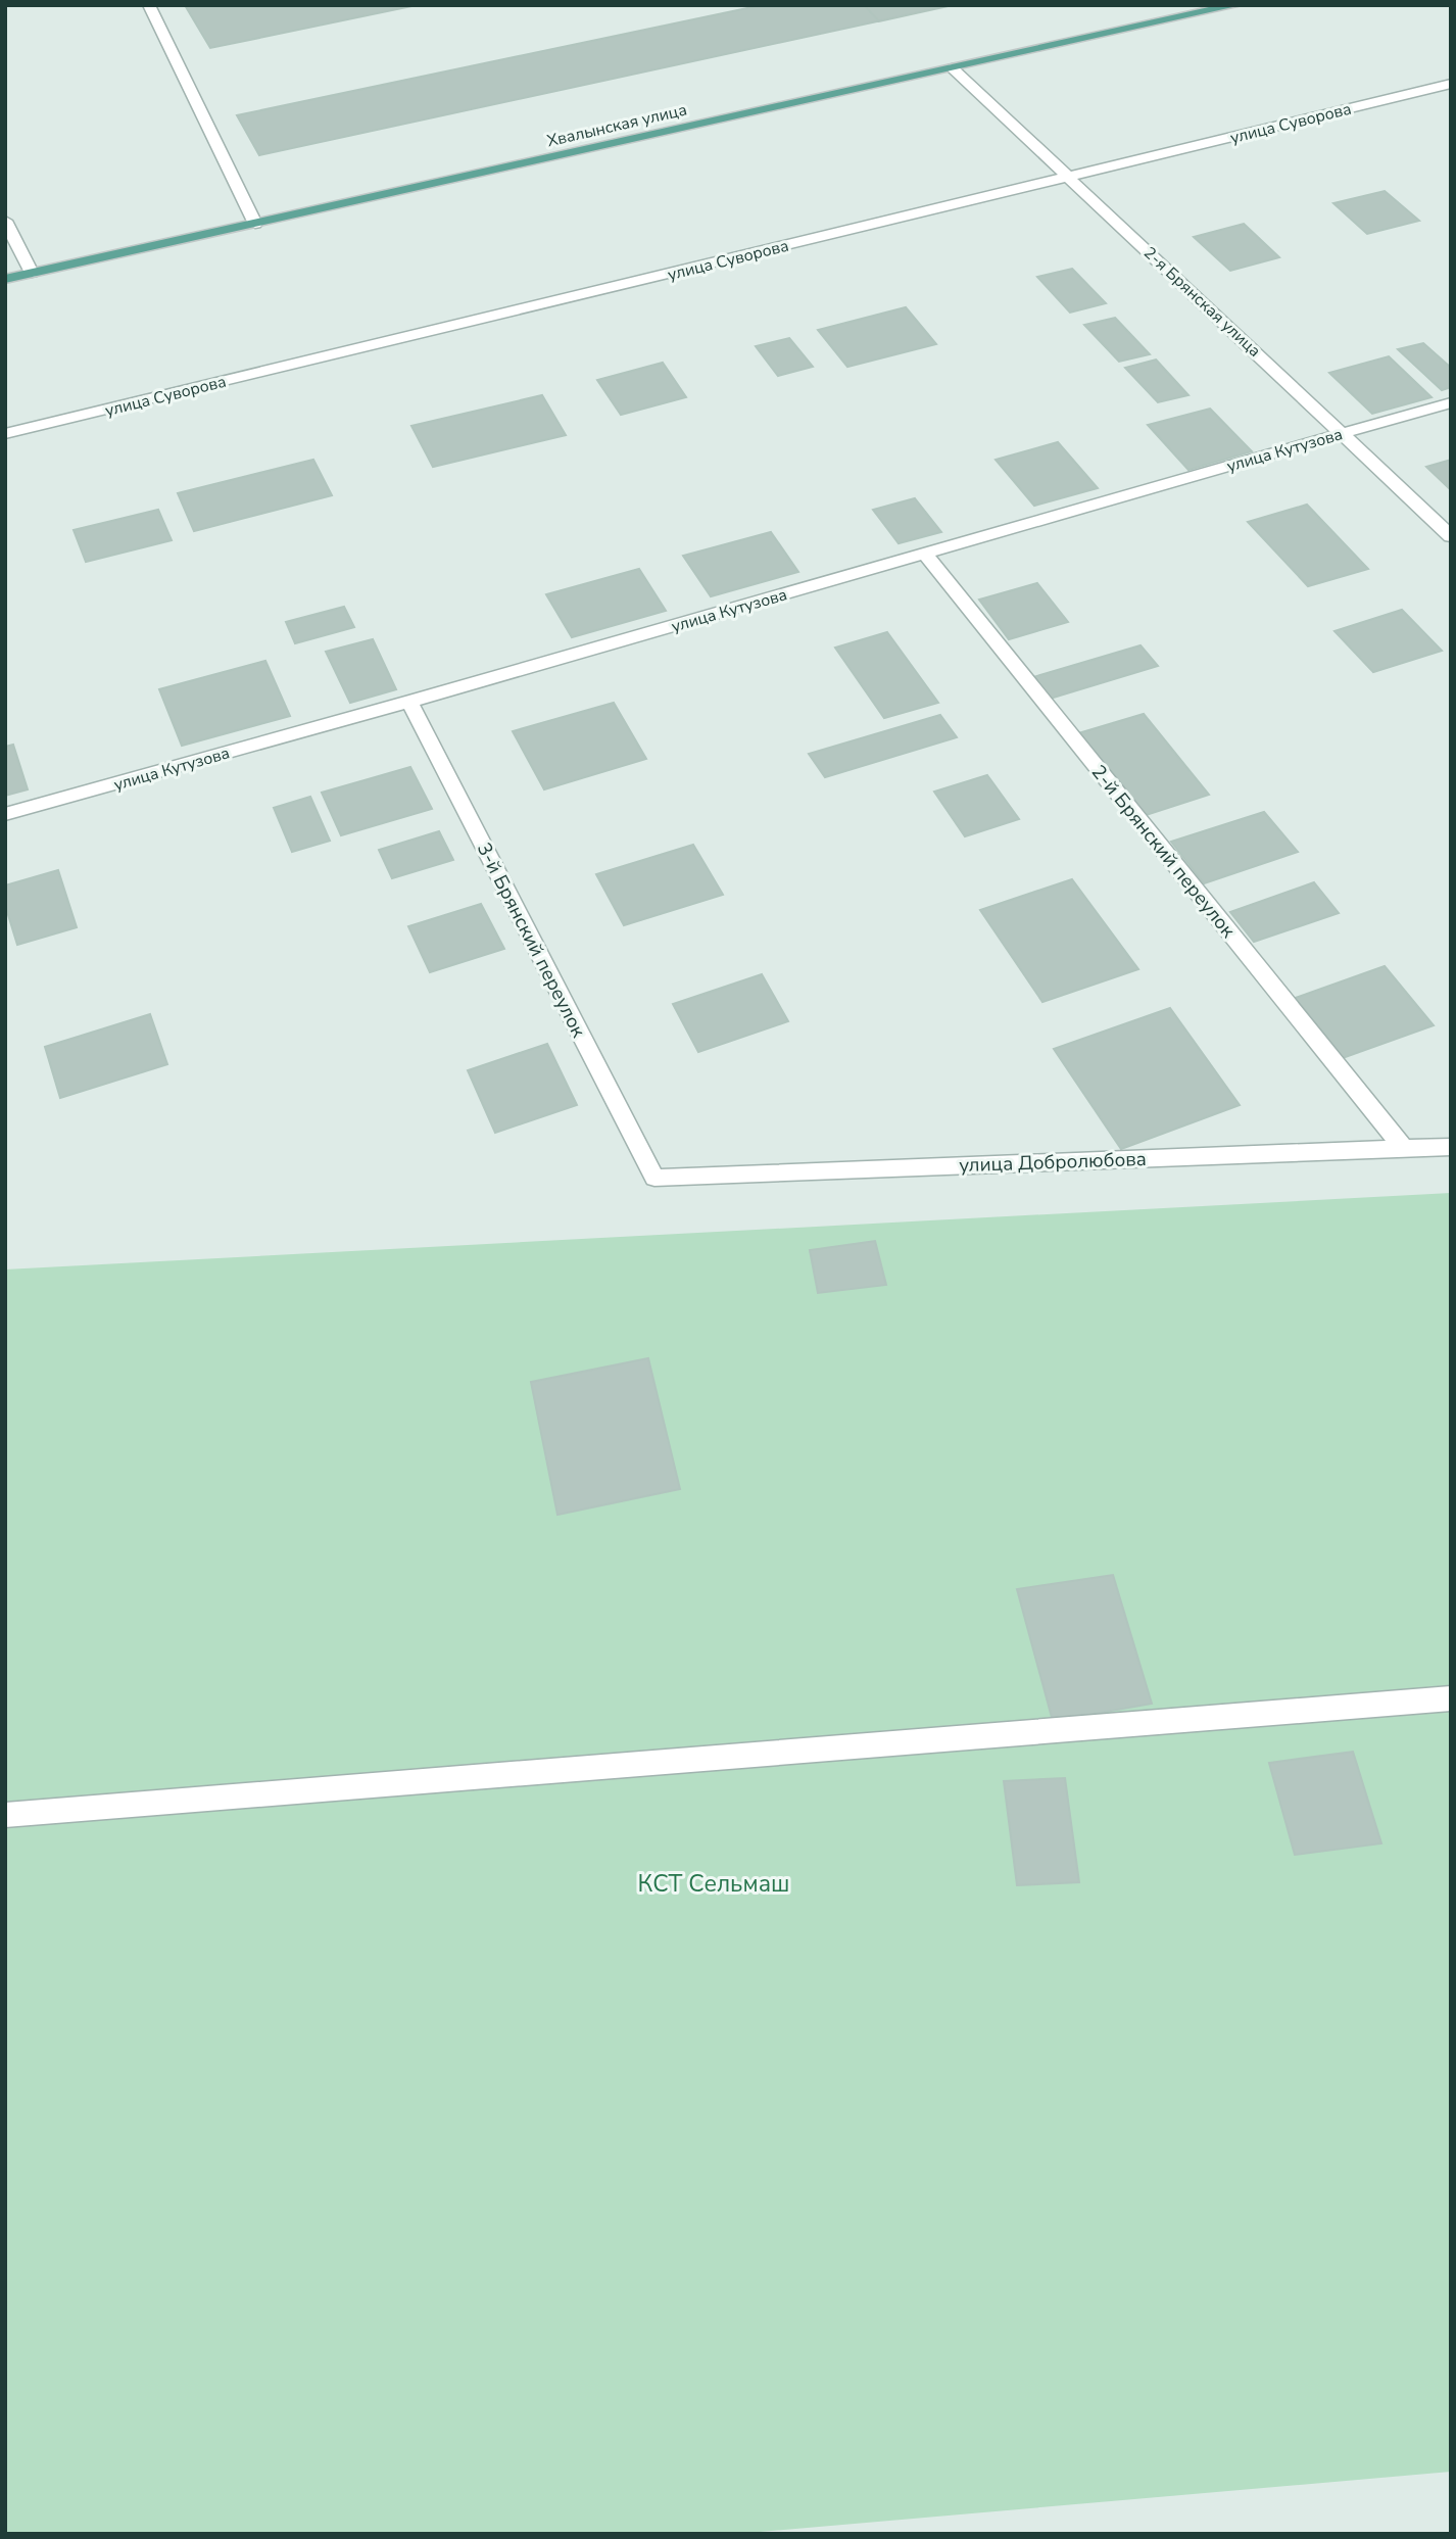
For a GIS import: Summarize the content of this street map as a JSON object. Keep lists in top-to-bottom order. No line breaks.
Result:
{"streets":{"main road":["Хвалынская улица"],"street":["улица Суворова","2-я Брянская улица","улица Кутузова","2-й Брянский переулок","3-й Брянский переулок","улица Добролюбова"]},"crossings":[["улица Суворова","2-я Брянская улица"],["Хвалынская улица","2-я Брянская улица"],["2-я Брянская улица","улица Кутузова"],["улица Кутузова","2-й Брянский переулок"],["улица Кутузова","3-й Брянский переулок"],["2-й Брянский переулок","улица Добролюбова"],["3-й Брянский переулок","улица Добролюбова"]],"parks":["КСТ Сельмаш"]}
